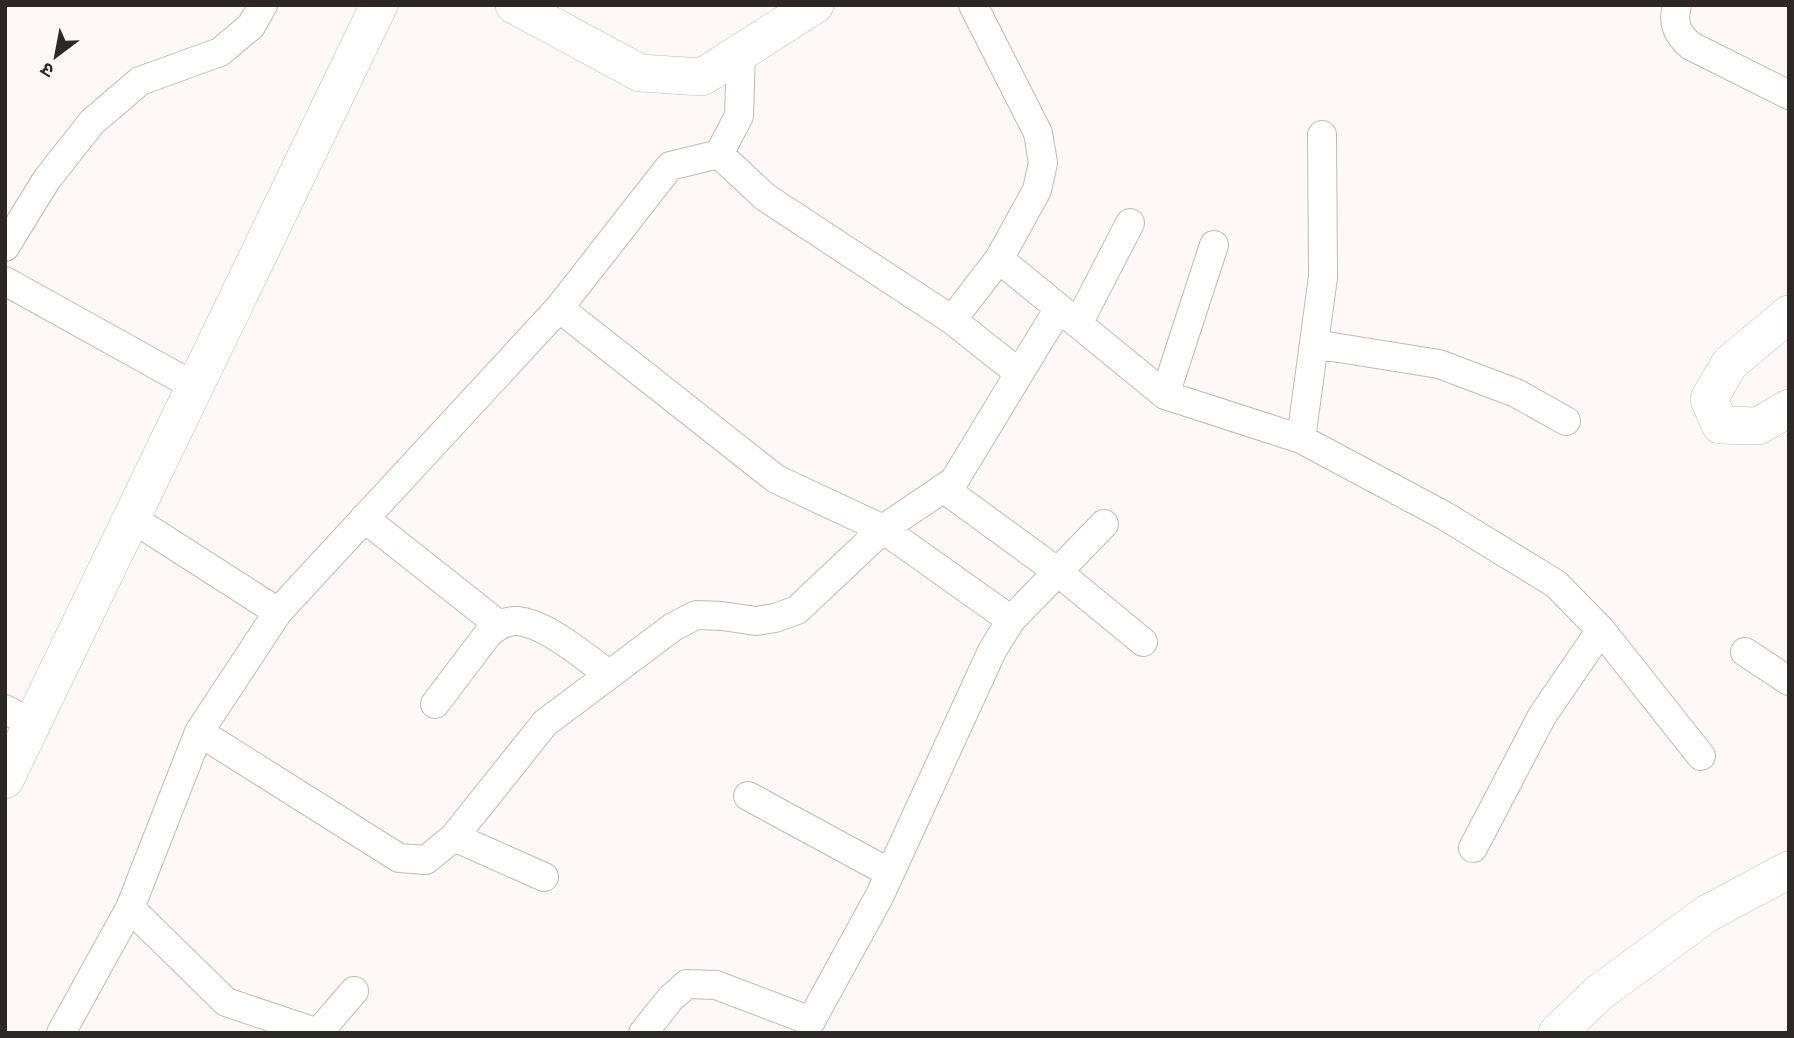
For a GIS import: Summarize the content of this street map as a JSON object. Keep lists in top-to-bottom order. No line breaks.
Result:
{"north":"bottom left"}
